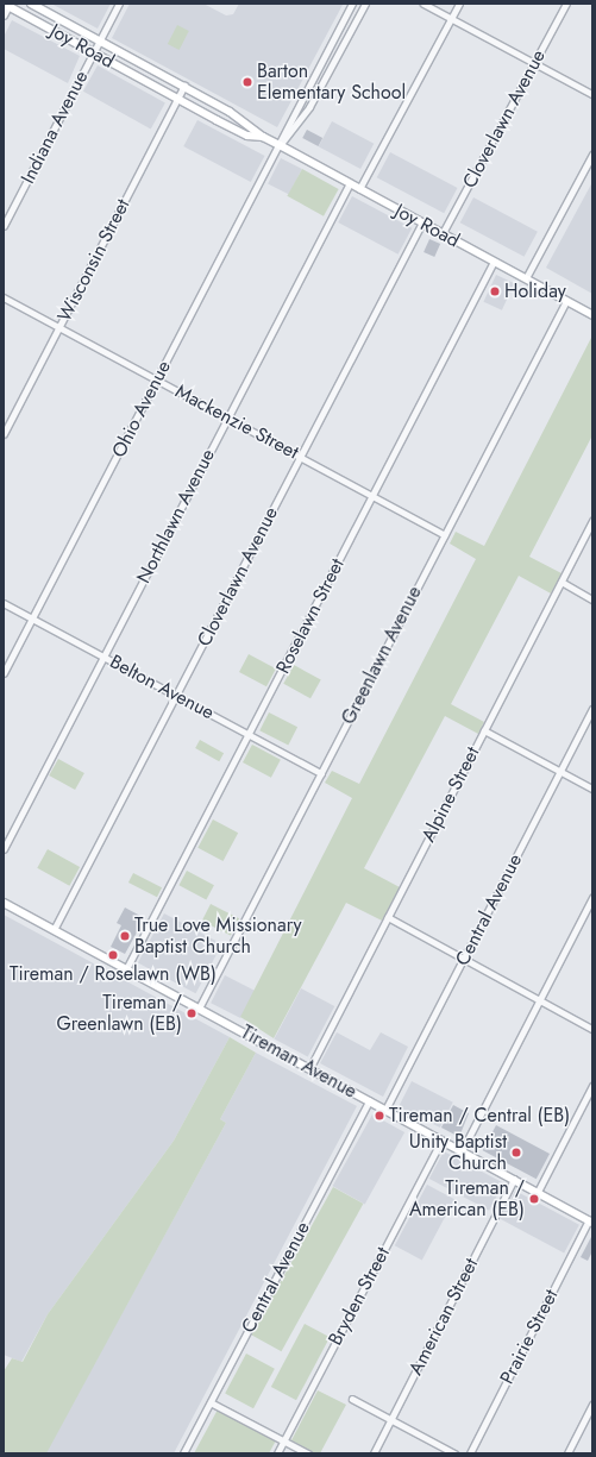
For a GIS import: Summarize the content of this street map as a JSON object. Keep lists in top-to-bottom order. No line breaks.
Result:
{"streets":{"street":["Joy Road","Cloverlawn Avenue","Indiana Avenue","Wisconsin Street","Ohio Avenue","Mackenzie Street","Northlawn Avenue","Roselawn Street","Greenlawn Avenue","Belton Avenue","Alpine Street","Central Avenue","Tireman Avenue","Bryden Street","American Street","Prairie Street"]},"crossings":[["Joy Road","Cloverlawn Avenue"],["Joy Road","Indiana Avenue"],["Joy Road","Wisconsin Street"],["Joy Road","Ohio Avenue"],["Joy Road","Northlawn Avenue"],["Joy Road","Roselawn Street"],["Joy Road","Greenlawn Avenue"],["Cloverlawn Avenue","Mackenzie Street"],["Cloverlawn Avenue","Belton Avenue"],["Cloverlawn Avenue","Tireman Avenue"],["Wisconsin Street","Mackenzie Street"],["Ohio Avenue","Mackenzie Street"],["Ohio Avenue","Belton Avenue"],["Mackenzie Street","Northlawn Avenue"],["Mackenzie Street","Roselawn Street"],["Mackenzie Street","Greenlawn Avenue"],["Northlawn Avenue","Belton Avenue"],["Roselawn Street","Belton Avenue"],["Roselawn Street","Tireman Avenue"],["Greenlawn Avenue","Belton Avenue"],["Greenlawn Avenue","Tireman Avenue"],["Alpine Street","Tireman Avenue"],["Central Avenue","Tireman Avenue"],["Tireman Avenue","Bryden Street"],["Tireman Avenue","American Street"],["Tireman Avenue","Prairie Street"]],"places":["Barton Elementary School","Holiday","True Love Missionary Baptist Church","Tireman / Roselawn (WB)","Tireman / Greenlawn (EB)","Tireman / Central (EB)","Unity Baptist Church","Tireman / American (EB)"]}
